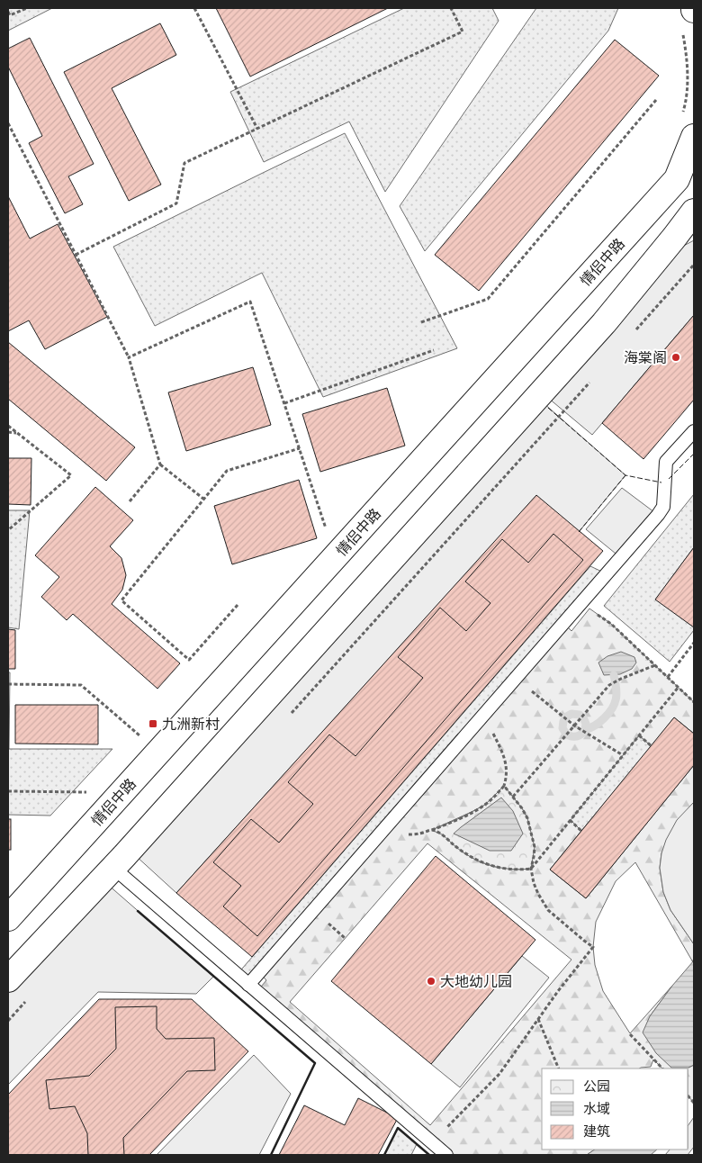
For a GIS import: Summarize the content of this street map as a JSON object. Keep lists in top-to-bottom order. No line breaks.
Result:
{"streets":{"highway":["情侣中路"]},"places":{"other":["海棠阁","大地幼儿园"],"transit":["九洲新村"]},"legend":["公园","水域","建筑"]}
